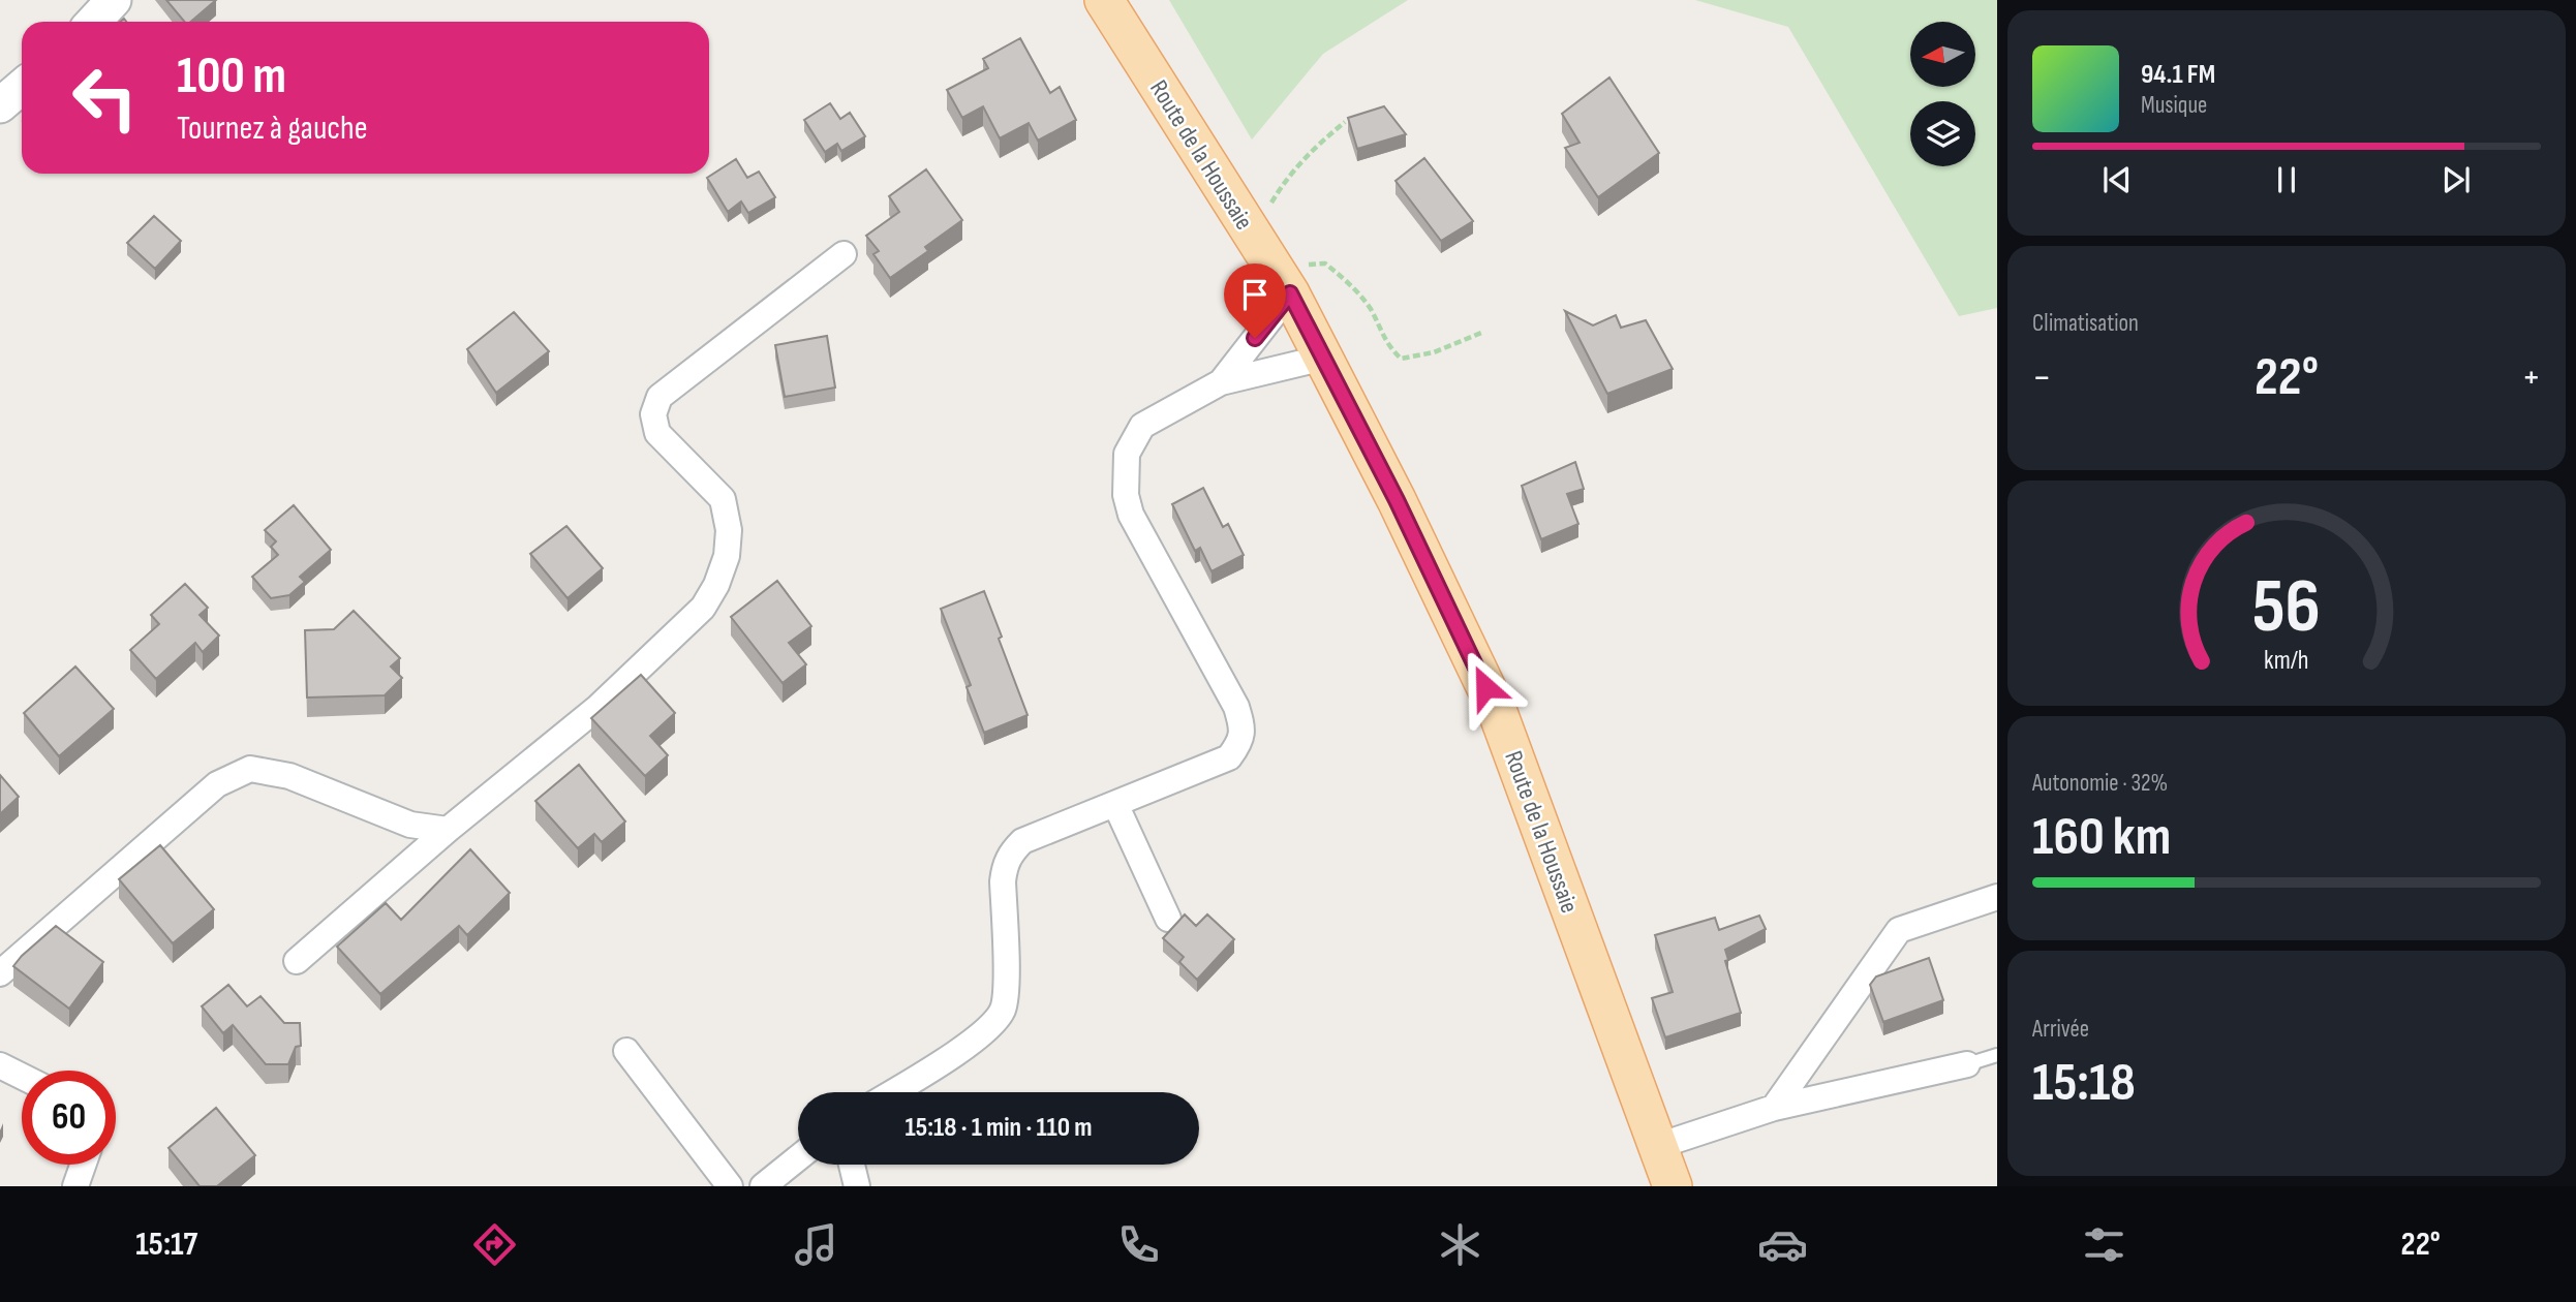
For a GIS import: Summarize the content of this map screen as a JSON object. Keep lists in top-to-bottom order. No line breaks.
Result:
{"streets":{"main road":["Route de la Houssaie"]},"north":"left","page":{"turn":["100 m","Tournez à gauche"],"song":["94.1 FM","Musique"],"tile":["Climatisation",["Autonomie · 32%","160 km"],["Arrivée","15:18"]],"heat":["−","22°","+"],"limit":"60","trip":"15:18 · 1 min · 110 m","tabs":["15:17","22°"],"gauge":["56","km/h"]}}
